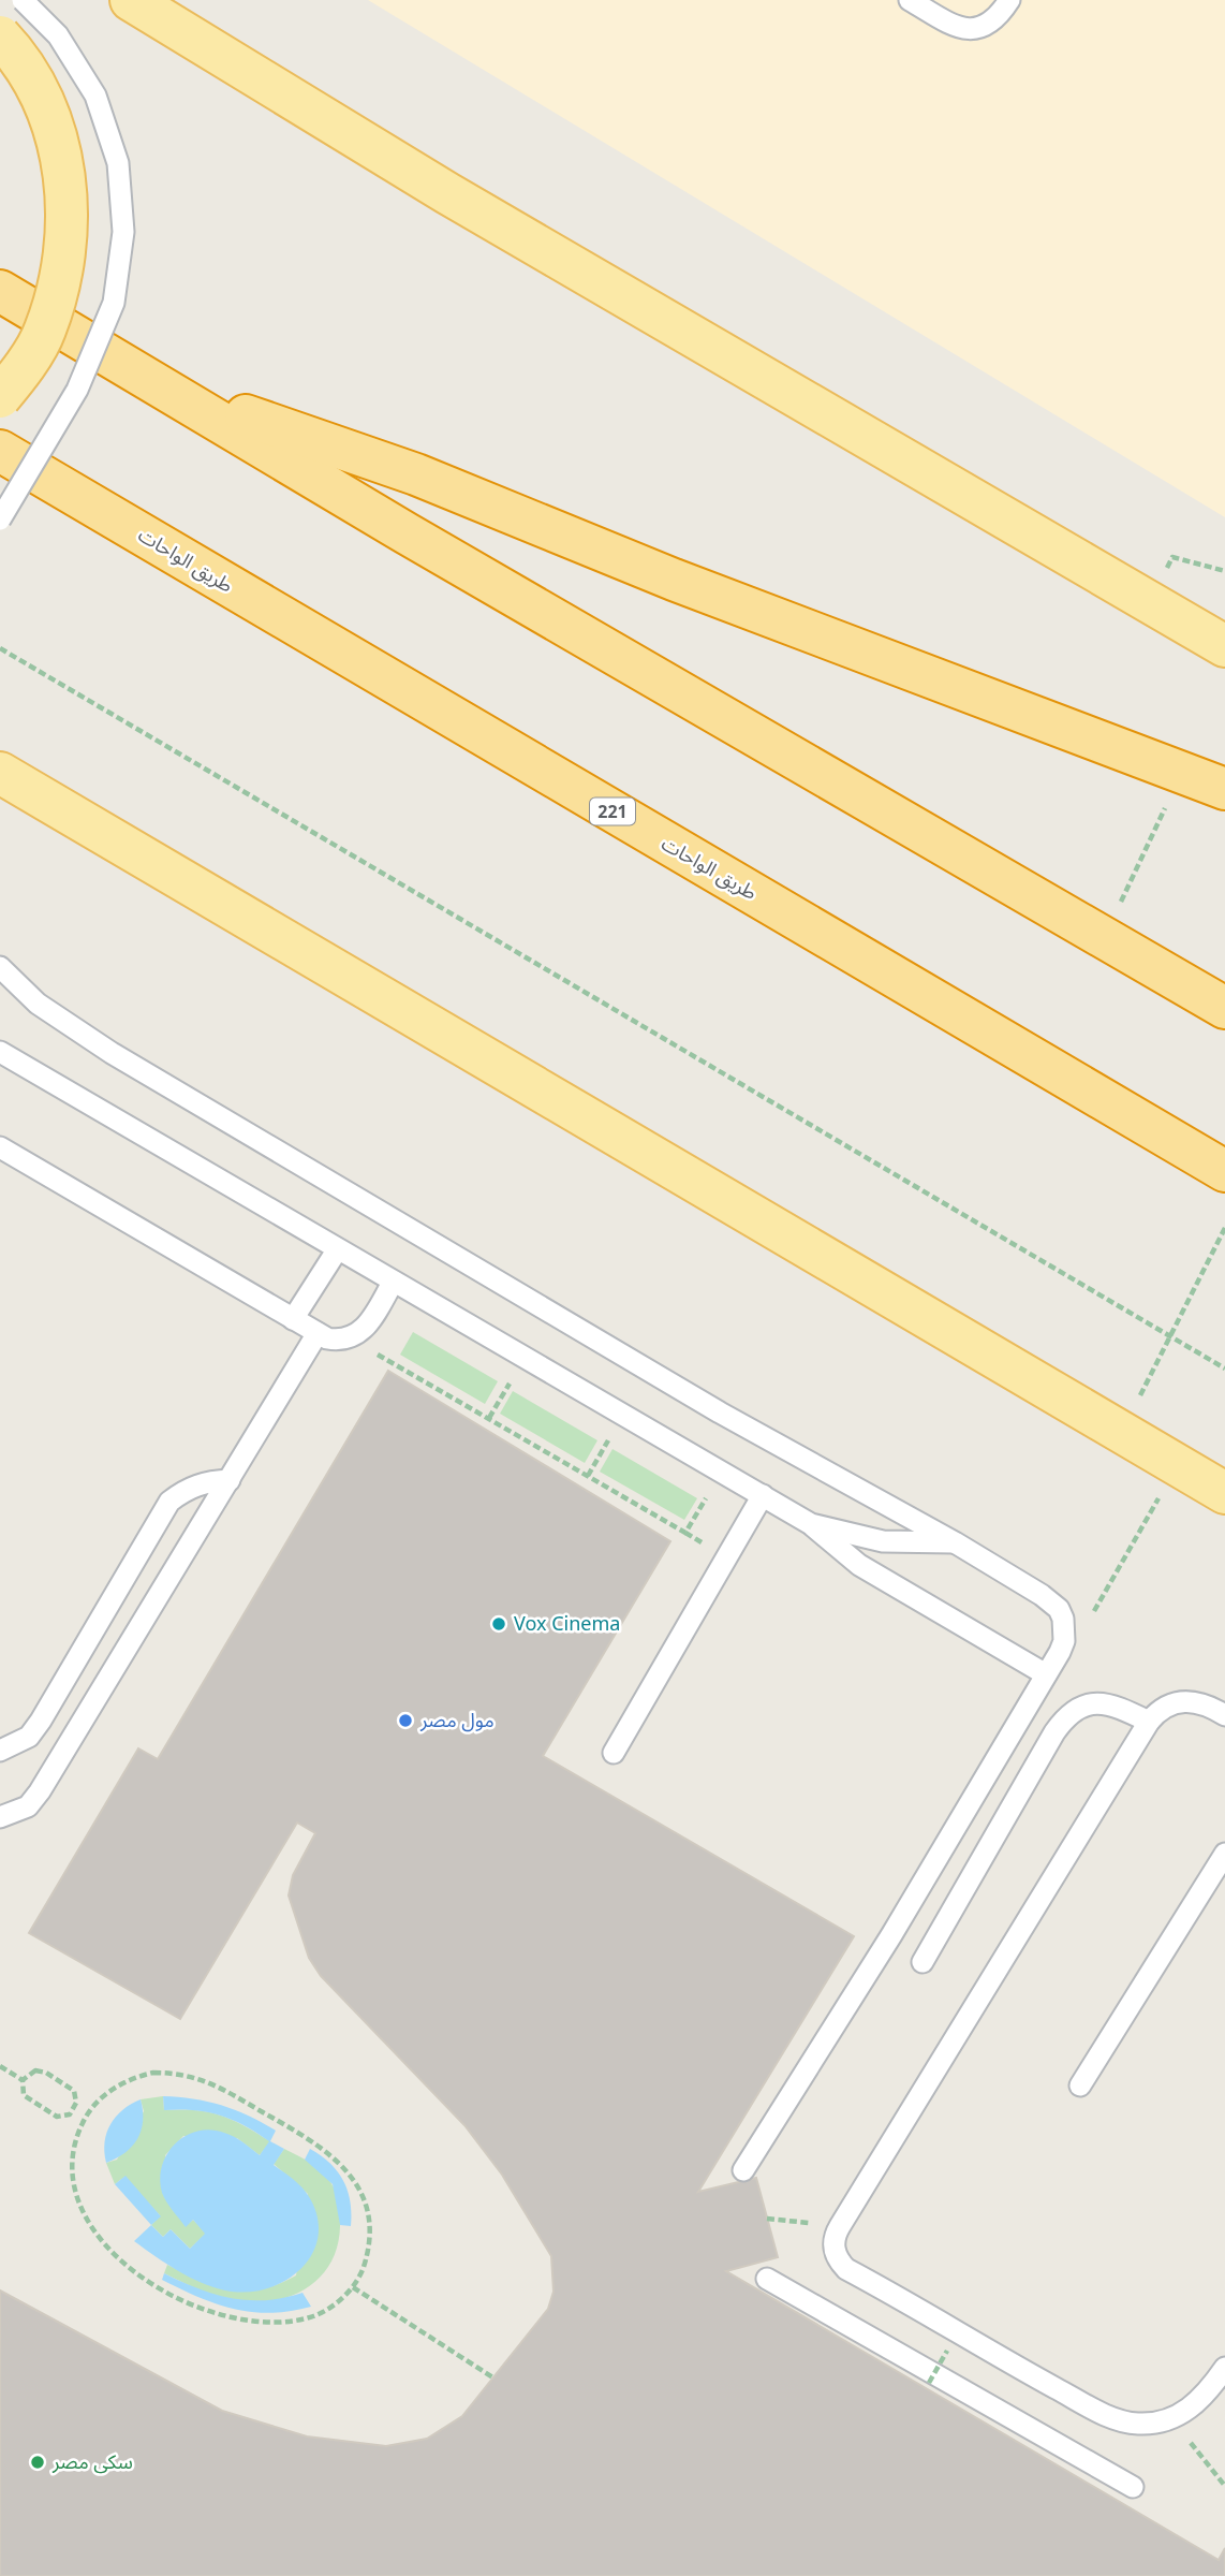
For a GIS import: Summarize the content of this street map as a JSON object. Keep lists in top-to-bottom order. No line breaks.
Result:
{"streets":{"highway":["طريق الواحات","221"]},"places":["Vox Cinema","مول مصر","سكى مصر"]}
